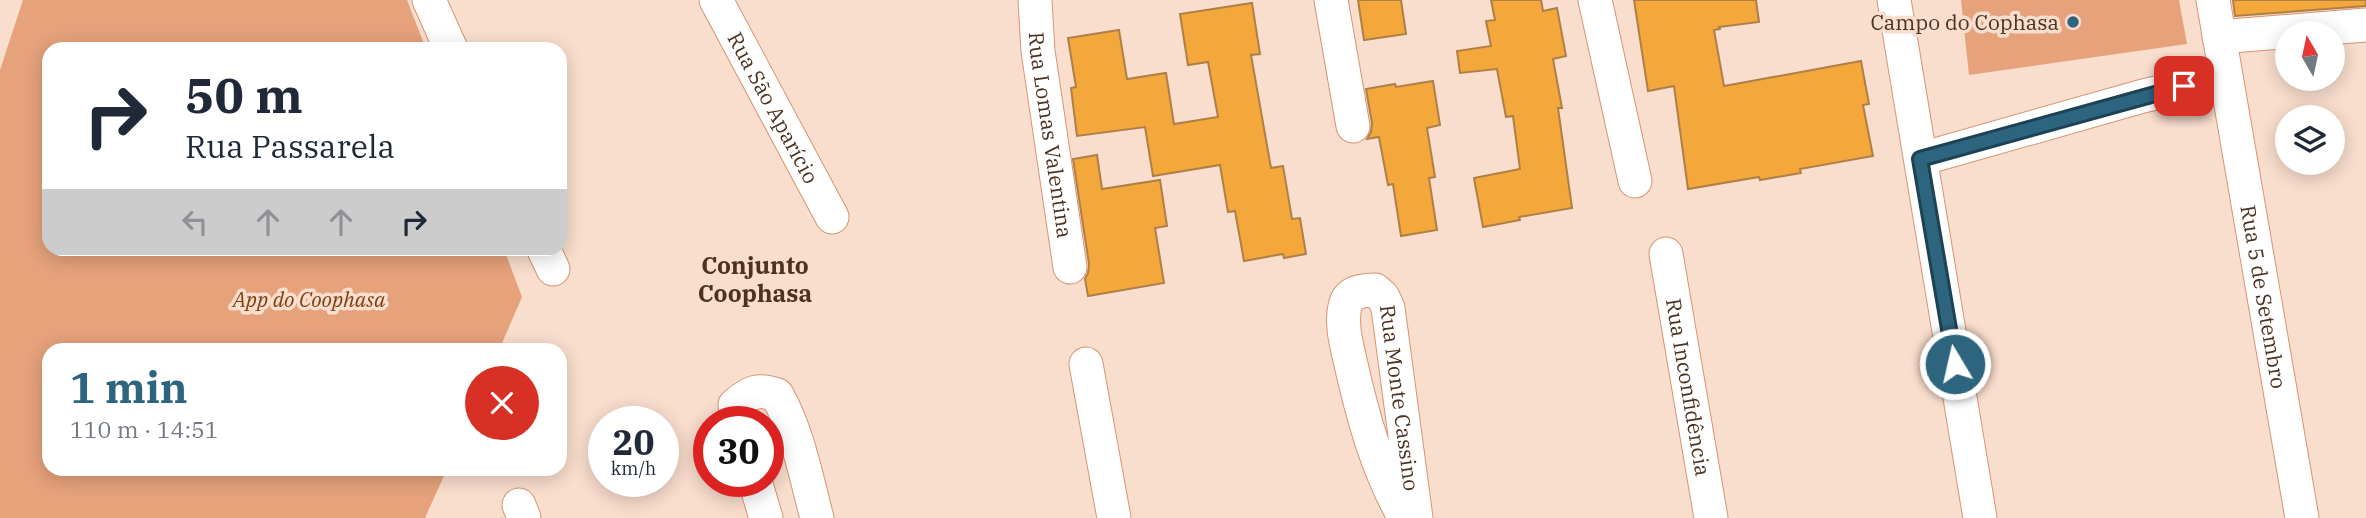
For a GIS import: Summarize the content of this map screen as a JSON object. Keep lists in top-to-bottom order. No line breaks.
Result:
{"streets":{"street":["Rua São Aparício","Rua Lomas Valentina","Rua 5 de Setembro","Rua Inconfidência","Rua Monte Cassino"]},"districts":["Conjunto Coophasa"],"parks":["App do Coophasa"],"places":["Campo do Cophasa"],"north":"top","page":{"turn":["50 m","Rua Passarela"],"heading":["1 min","110 m · 14:51"],"speed":"20 km/h","limit":"30"}}
